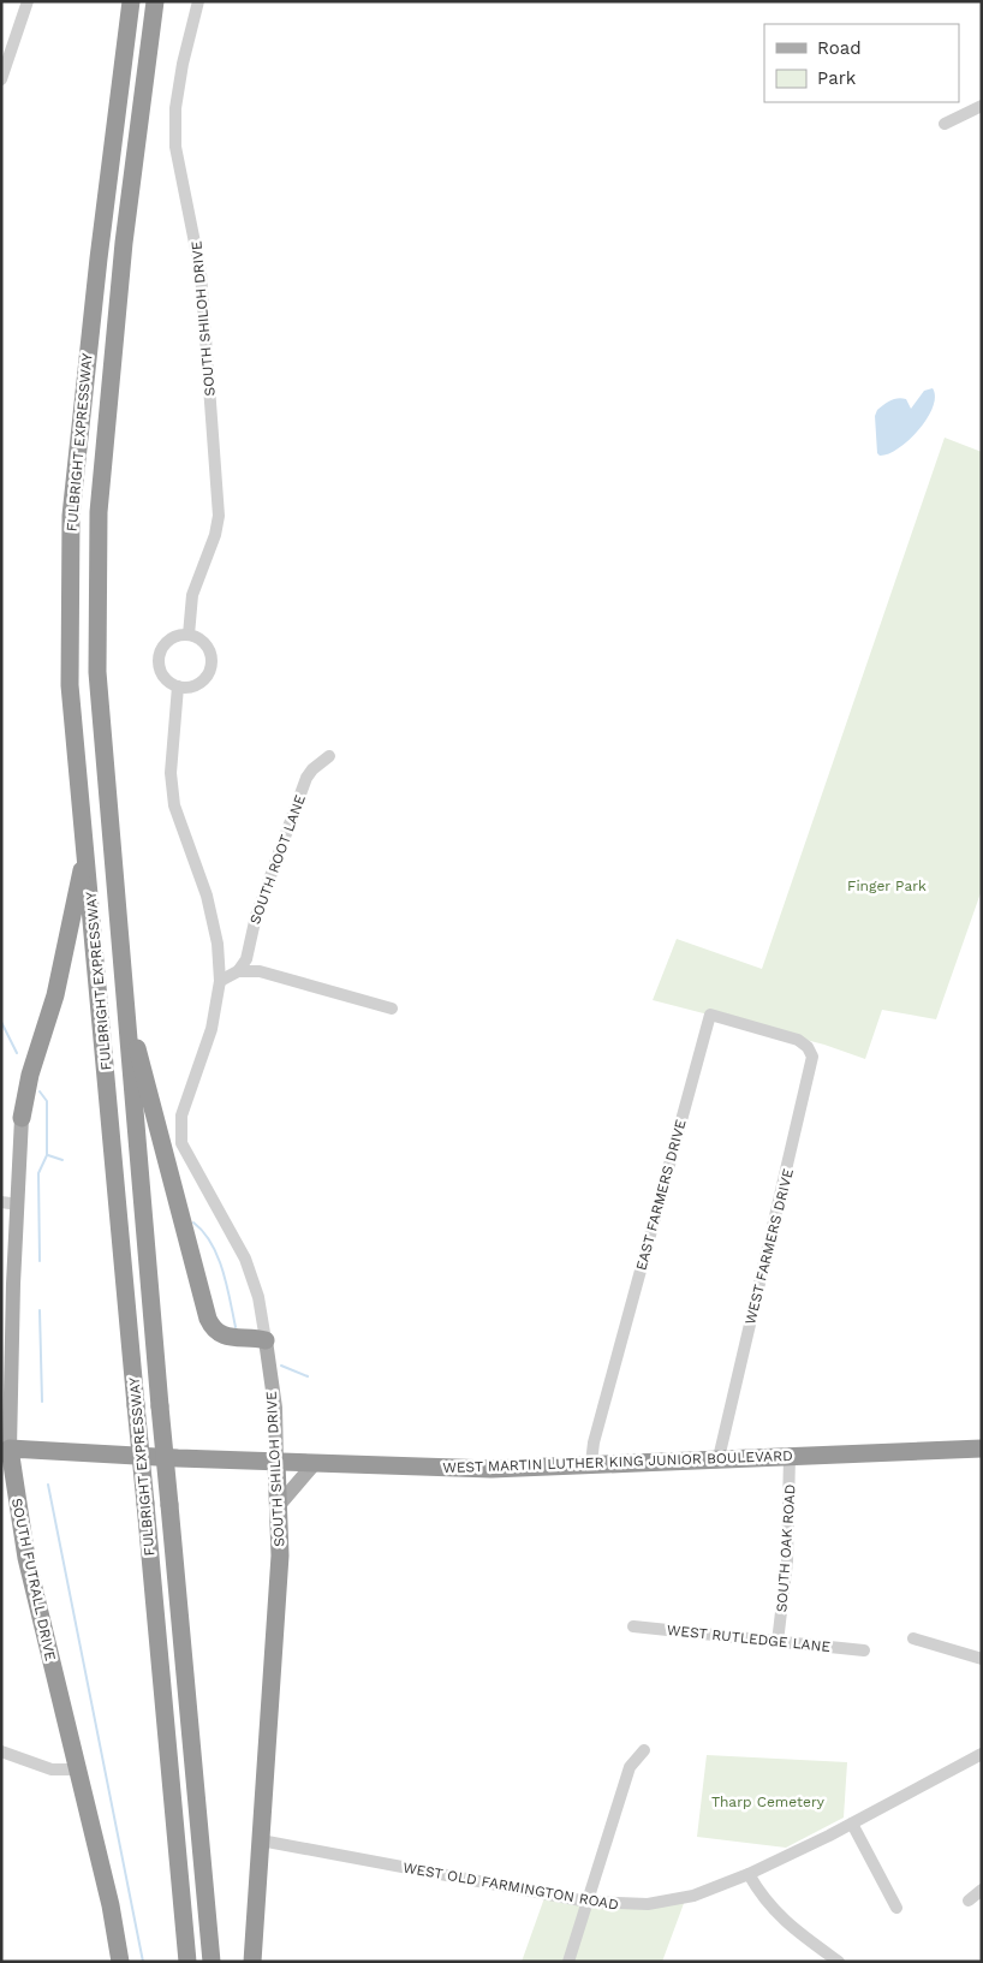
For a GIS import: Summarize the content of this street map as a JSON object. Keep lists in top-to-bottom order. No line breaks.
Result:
{"streets":{"highway":["SOUTH SHILOH DRIVE","FULBRIGHT EXPRESSWAY","WEST MARTIN LUTHER KING JUNIOR BOULEVARD","SOUTH FUTRALL DRIVE"],"street":["SOUTH ROOT LANE","EAST FARMERS DRIVE","WEST FARMERS DRIVE","SOUTH OAK ROAD","WEST RUTLEDGE LANE","WEST OLD FARMINGTON ROAD"]},"crossings":[["SOUTH SHILOH DRIVE","WEST MARTIN LUTHER KING JUNIOR BOULEVARD"],["SOUTH SHILOH DRIVE","WEST OLD FARMINGTON ROAD"],["EAST FARMERS DRIVE","WEST FARMERS DRIVE"],["EAST FARMERS DRIVE","WEST MARTIN LUTHER KING JUNIOR BOULEVARD"],["WEST FARMERS DRIVE","WEST MARTIN LUTHER KING JUNIOR BOULEVARD"],["WEST MARTIN LUTHER KING JUNIOR BOULEVARD","SOUTH OAK ROAD"],["WEST MARTIN LUTHER KING JUNIOR BOULEVARD","SOUTH FUTRALL DRIVE"],["SOUTH OAK ROAD","WEST RUTLEDGE LANE"]],"parks":["Finger Park","Tharp Cemetery"],"legend":["Road","Park"]}
